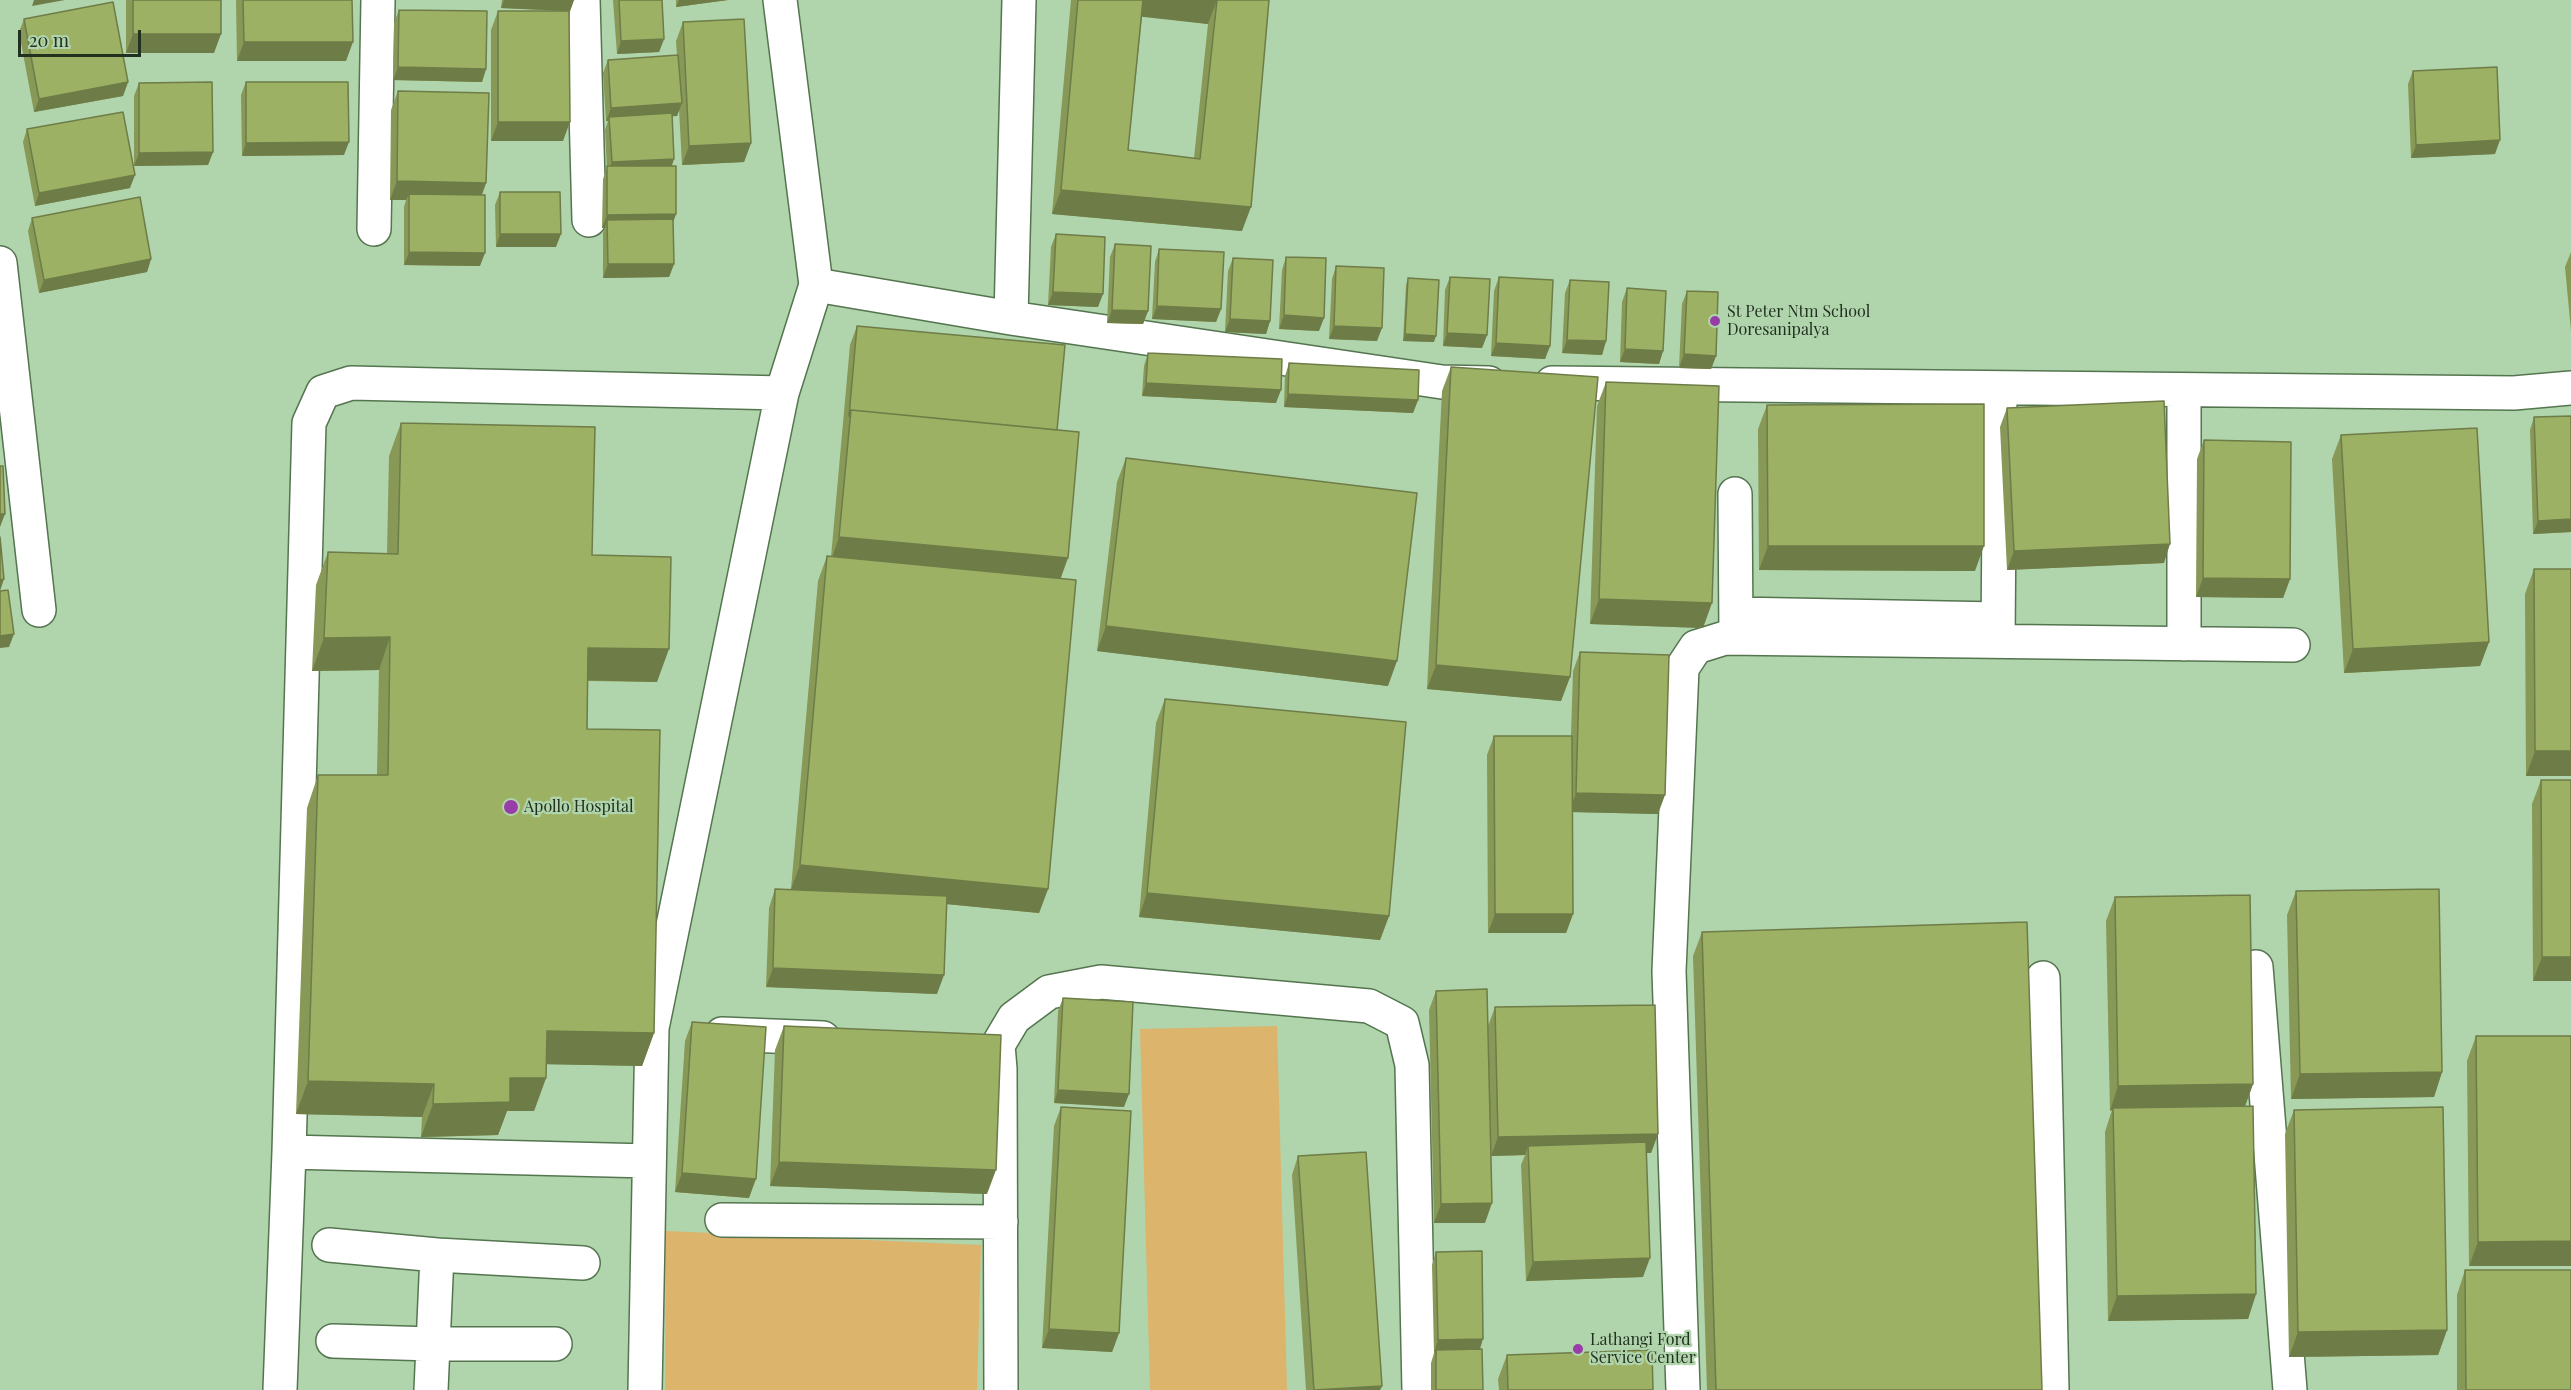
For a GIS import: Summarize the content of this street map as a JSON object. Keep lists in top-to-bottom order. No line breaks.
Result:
{"places":["St Peter Ntm School Doresanipalya","Apollo Hospital","Lathangi Ford Service Center"],"scale_bar":"20 m"}
